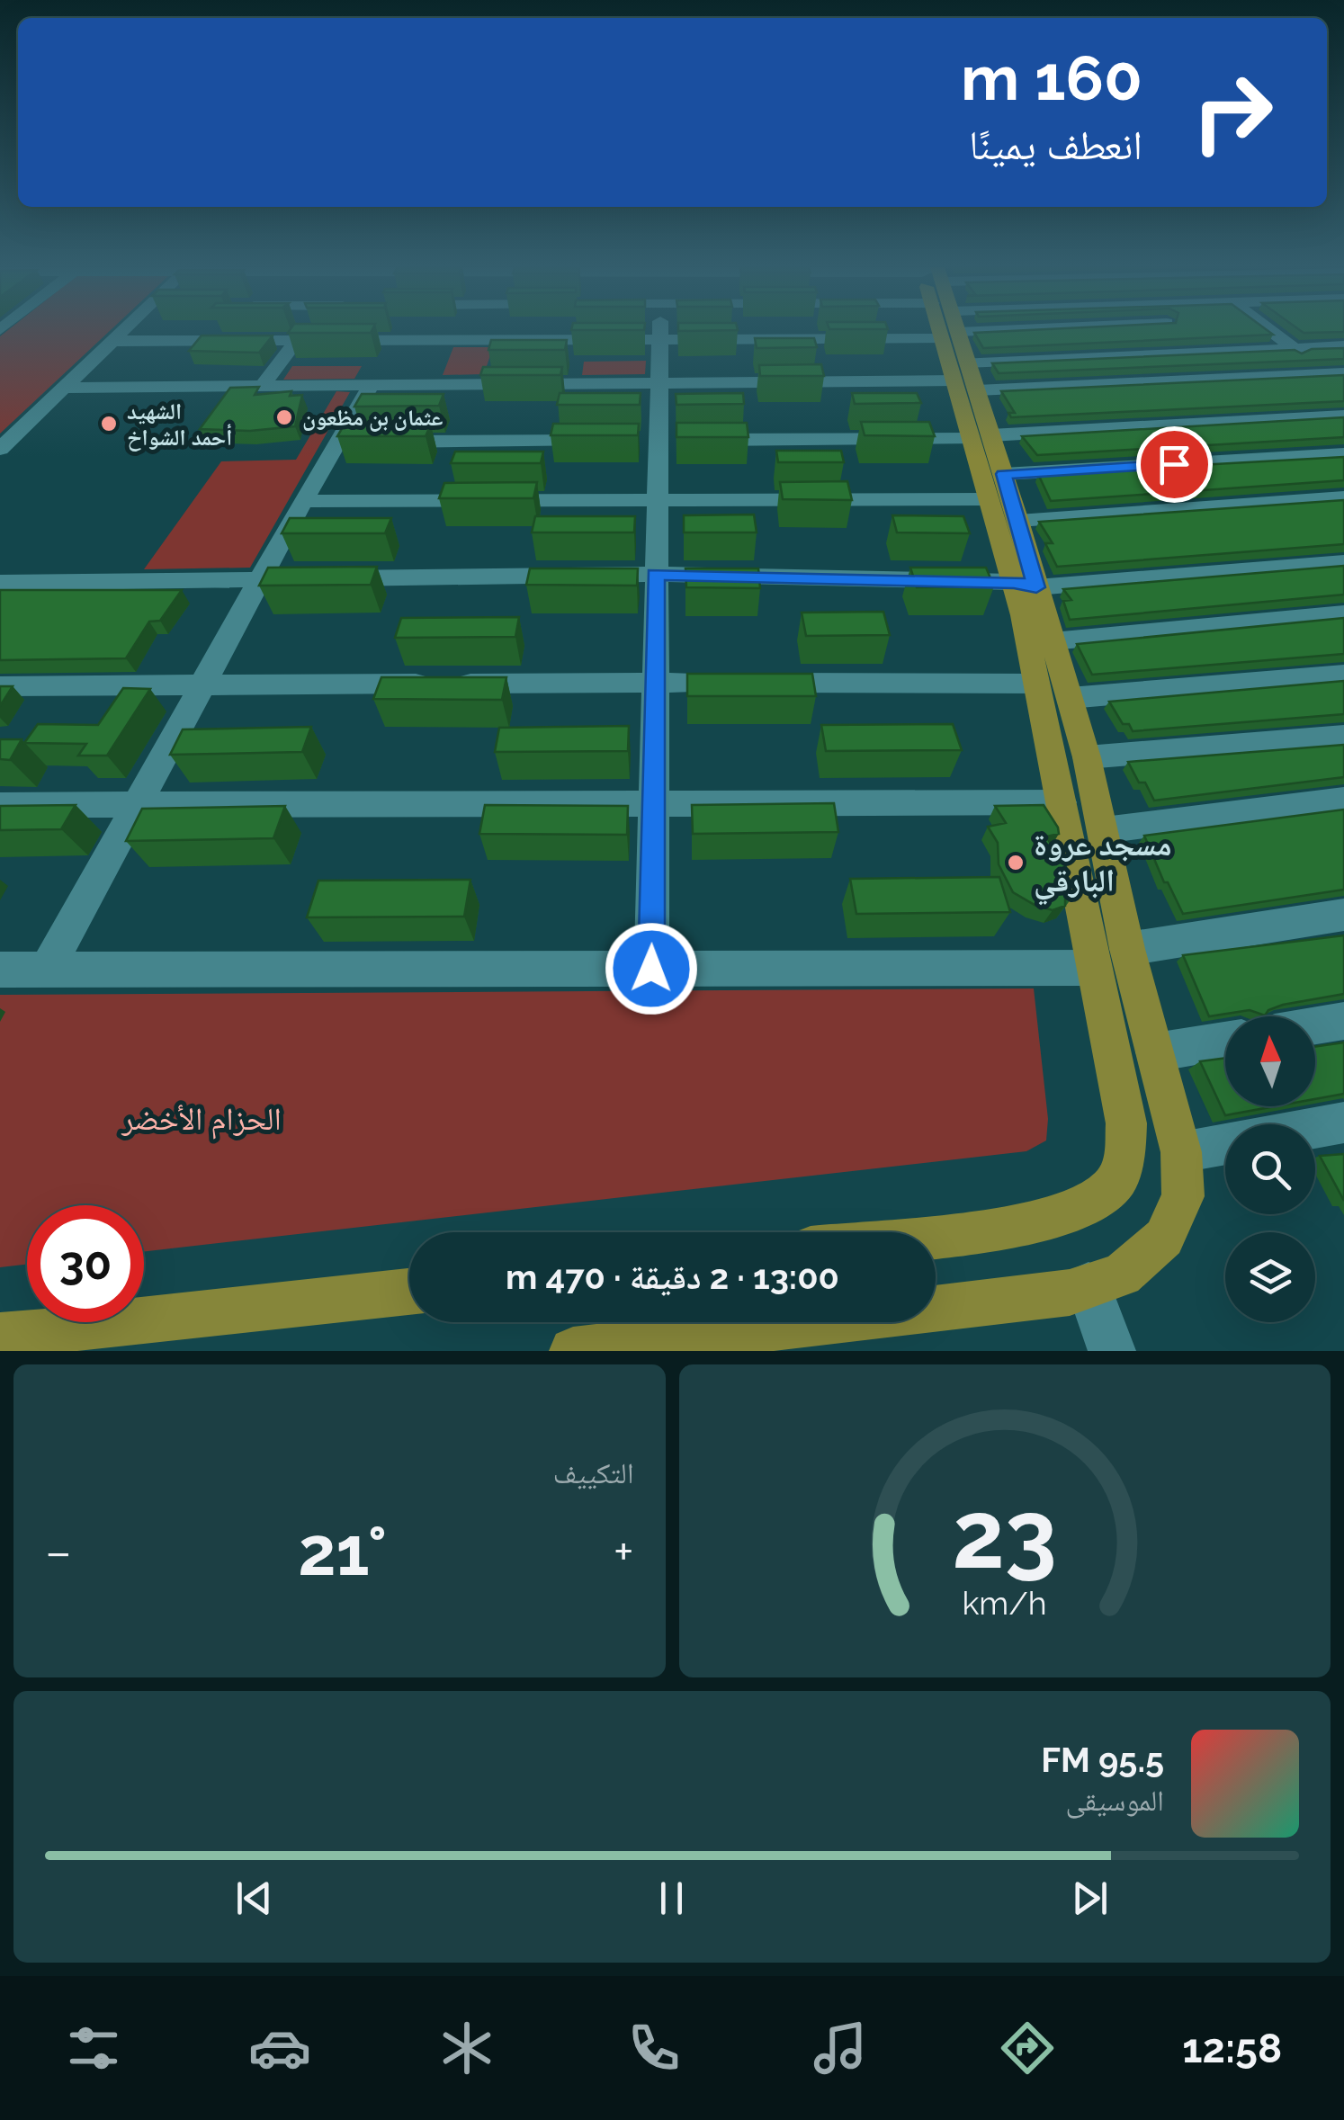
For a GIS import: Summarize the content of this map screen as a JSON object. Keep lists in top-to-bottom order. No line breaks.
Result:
{"parks":["الحزام الأخضر"],"places":["عثمان بن مظعون","الشهيد أحمد الشواخ","مسجد عروة البارقي"],"north":"top","page":{"turn":["160 m","انعطف يمينًا"],"limit":"30","trip":"13:00 · 2 دقيقة · 470 m","tile":"التكييف","heat":["−","21°","+"],"song":["95.5 FM","الموسيقى"],"tabs":"12:58","gauge":["23","km/h"]}}
